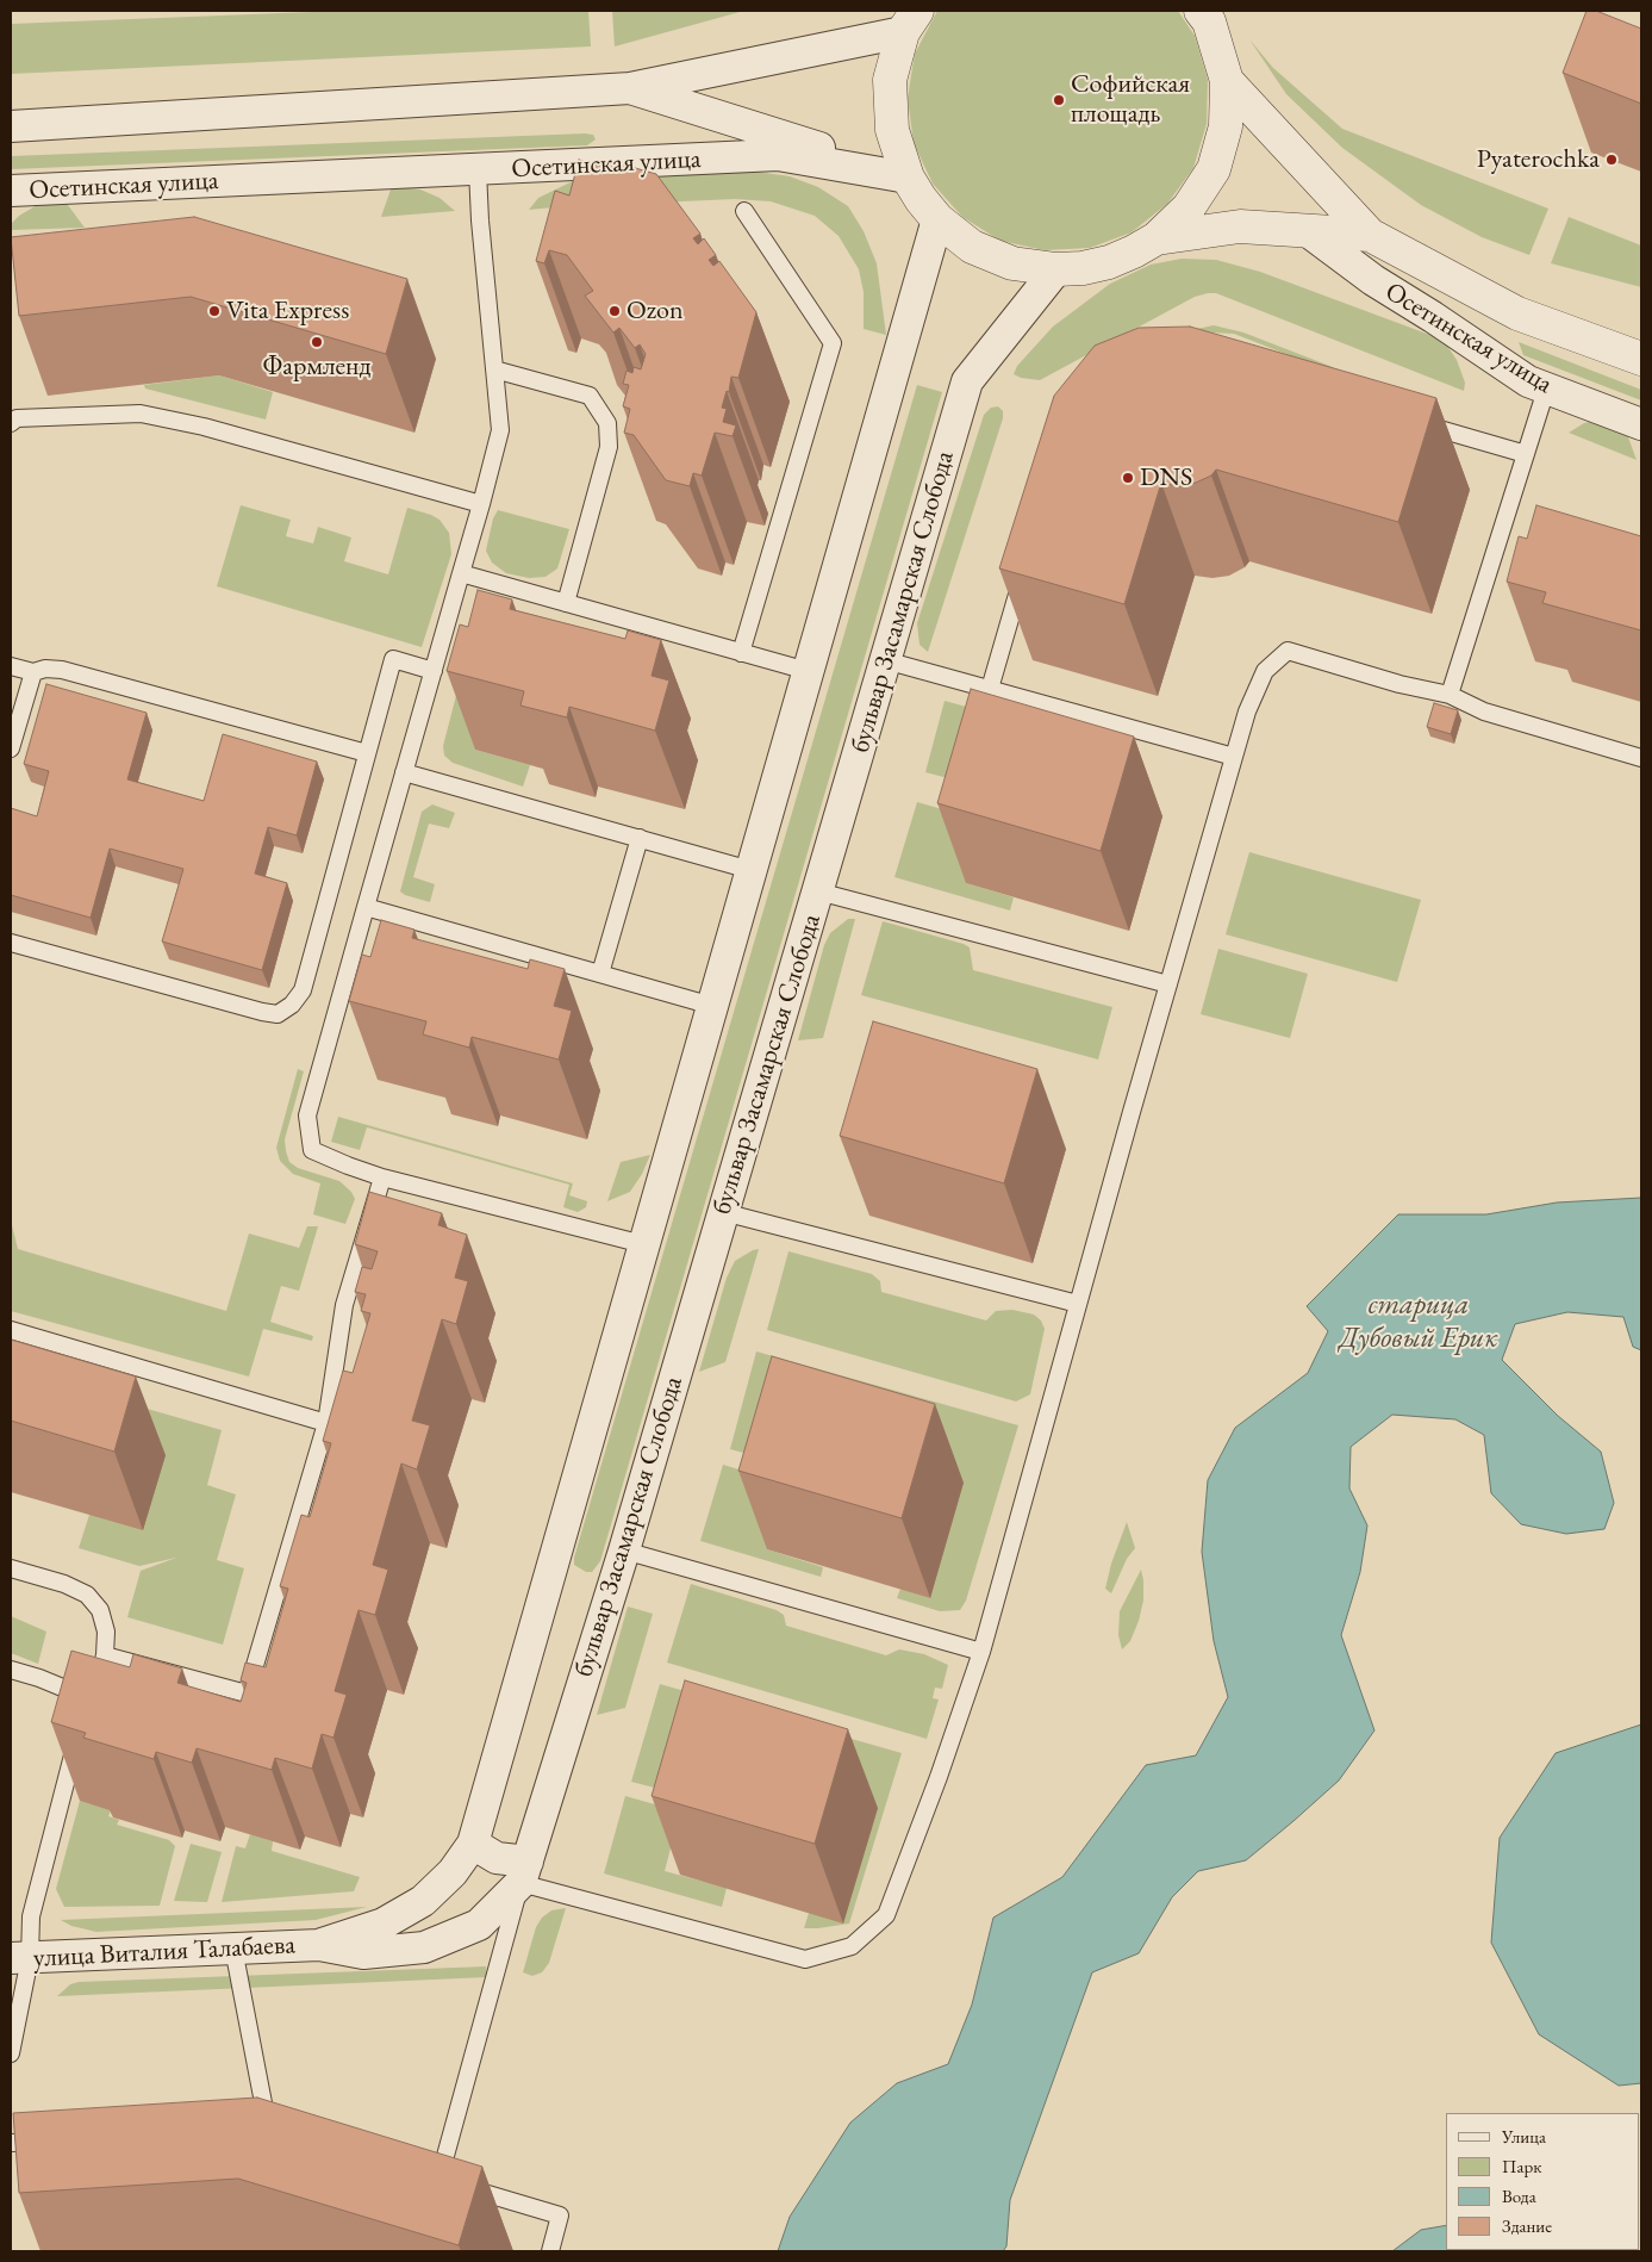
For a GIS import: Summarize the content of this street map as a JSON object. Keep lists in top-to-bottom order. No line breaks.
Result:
{"streets":{"street":["Осетинская улица","бульвар Засамарская Слобода","улица Виталия Талабаева"]},"water":["старица Дубовый Ерик"],"places":["Софийская площадь","Pyaterochka","Vita Express","Ozon","Фармленд","DNS"],"legend":["Улица","Парк","Вода","Здание"]}
